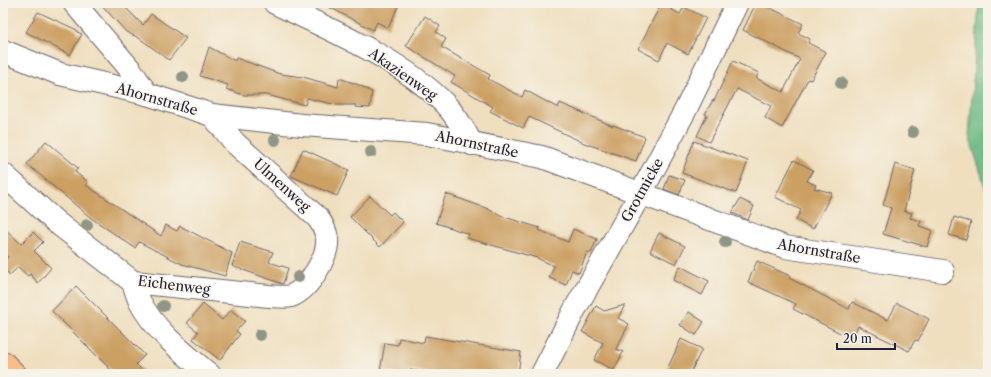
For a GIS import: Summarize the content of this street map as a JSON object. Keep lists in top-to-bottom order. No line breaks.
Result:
{"streets":{"street":["Akazienweg","Ahornstraße","Ulmenweg","Grotmicke","Eichenweg"]},"crossings":[["Akazienweg","Ahornstraße"],["Ahornstraße","Ulmenweg"],["Ahornstraße","Grotmicke"],["Ulmenweg","Eichenweg"]],"scale_bar":"20 m"}
